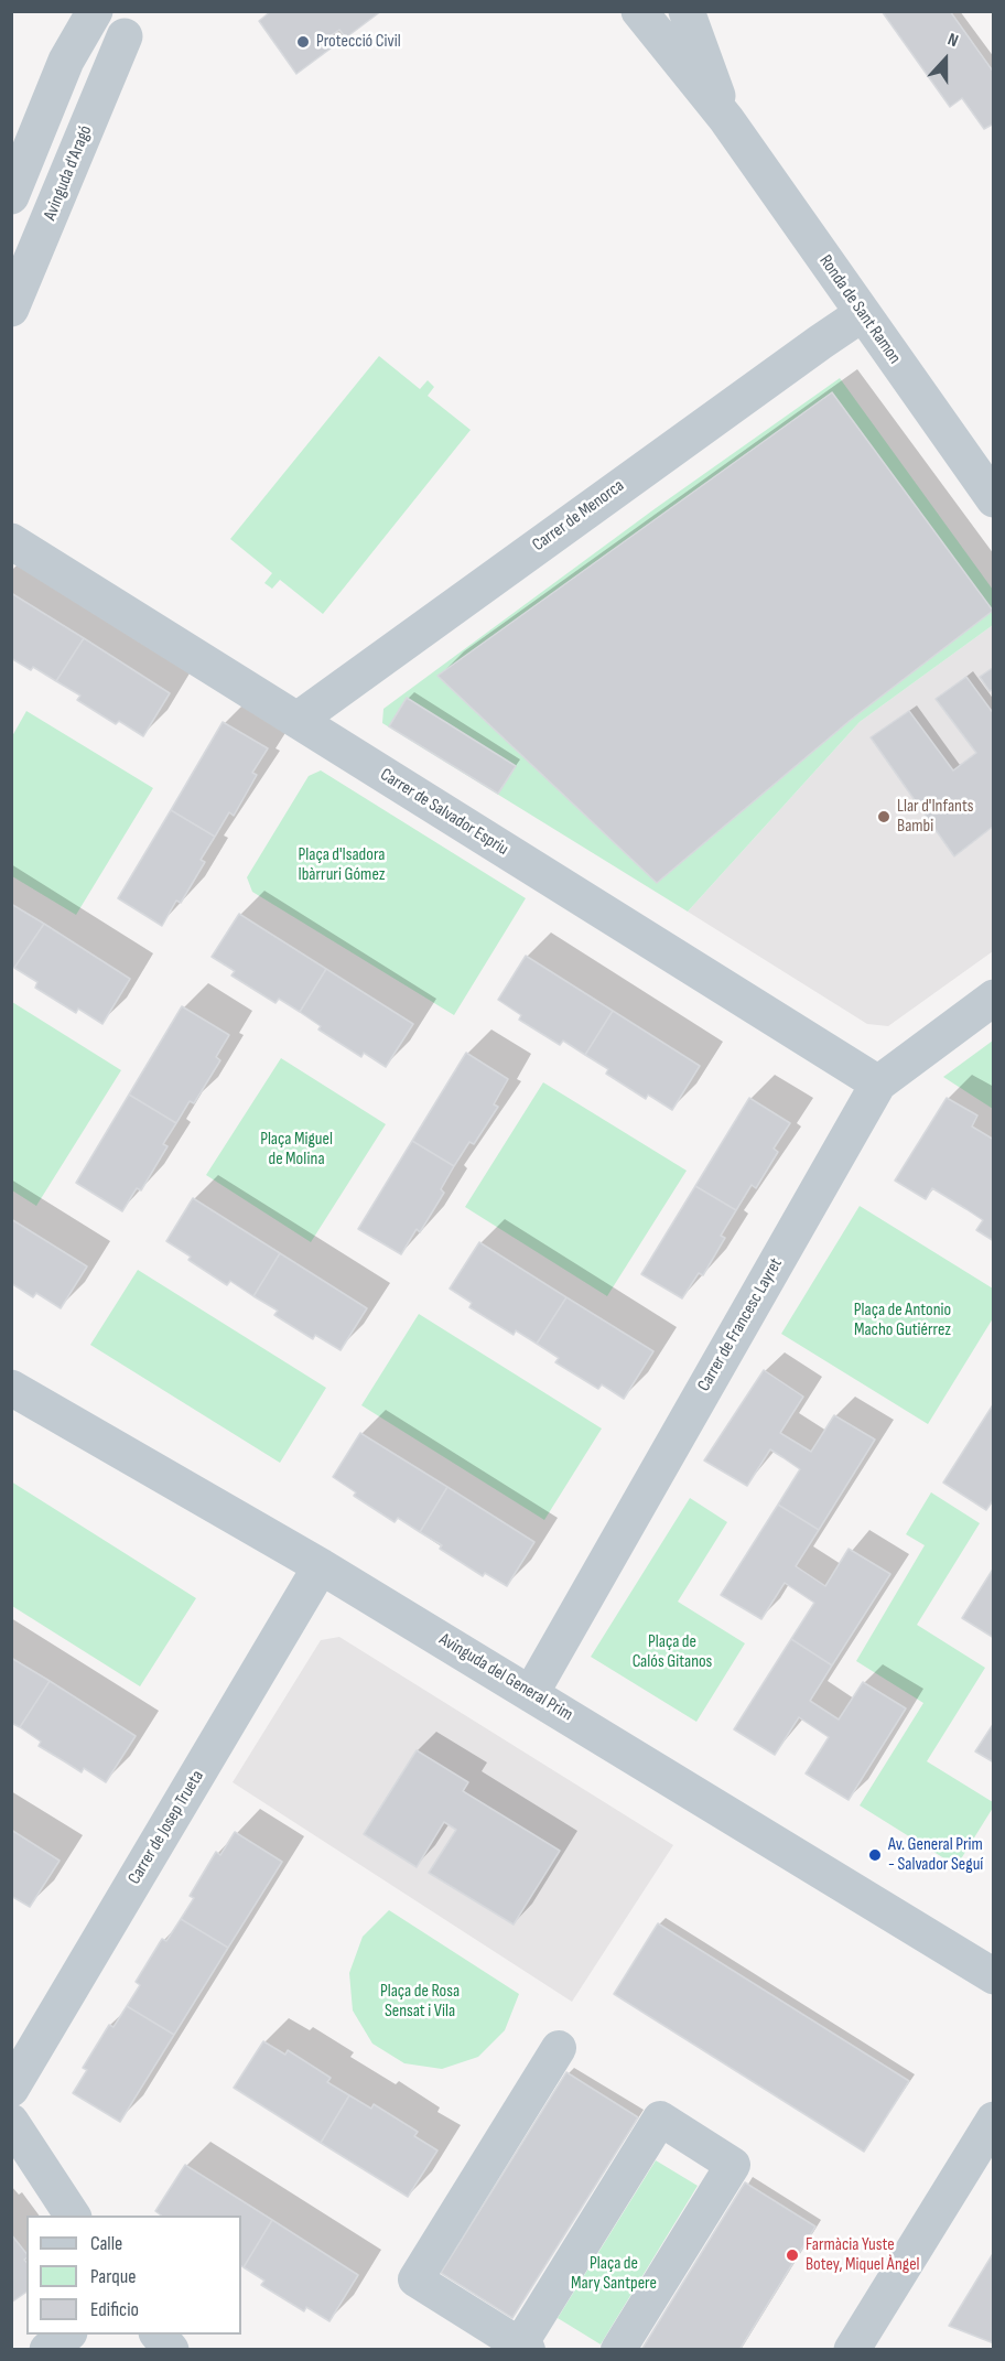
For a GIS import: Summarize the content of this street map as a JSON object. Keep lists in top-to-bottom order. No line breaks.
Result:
{"streets":{"street":["Avinguda d'Aragó","Ronda de Sant Ramon","Carrer de Menorca","Carrer de Salvador Espriu","Carrer de Francesc Layret","Avinguda del General Prim","Carrer de Josep Trueta"]},"crossings":[["Ronda de Sant Ramon","Carrer de Menorca"],["Carrer de Menorca","Carrer de Salvador Espriu"],["Carrer de Salvador Espriu","Carrer de Francesc Layret"],["Carrer de Francesc Layret","Avinguda del General Prim"],["Avinguda del General Prim","Carrer de Josep Trueta"]],"parks":["Plaça d'Isadora Ibàrruri Gómez","Plaça Miguel de Molina","Plaça de Antonio Macho Gutiérrez","Plaça de Calós Gitanos","Plaça de Rosa Sensat i Vila","Plaça de Mary Santpere"],"places":["Protecció Civil","Llar d'Infants Bambi","Av. General Prim - Salvador Seguí","Farmàcia Yuste Botey, Miquel Àngel"],"legend":["Calle","Parque","Edificio"],"north":"top"}
